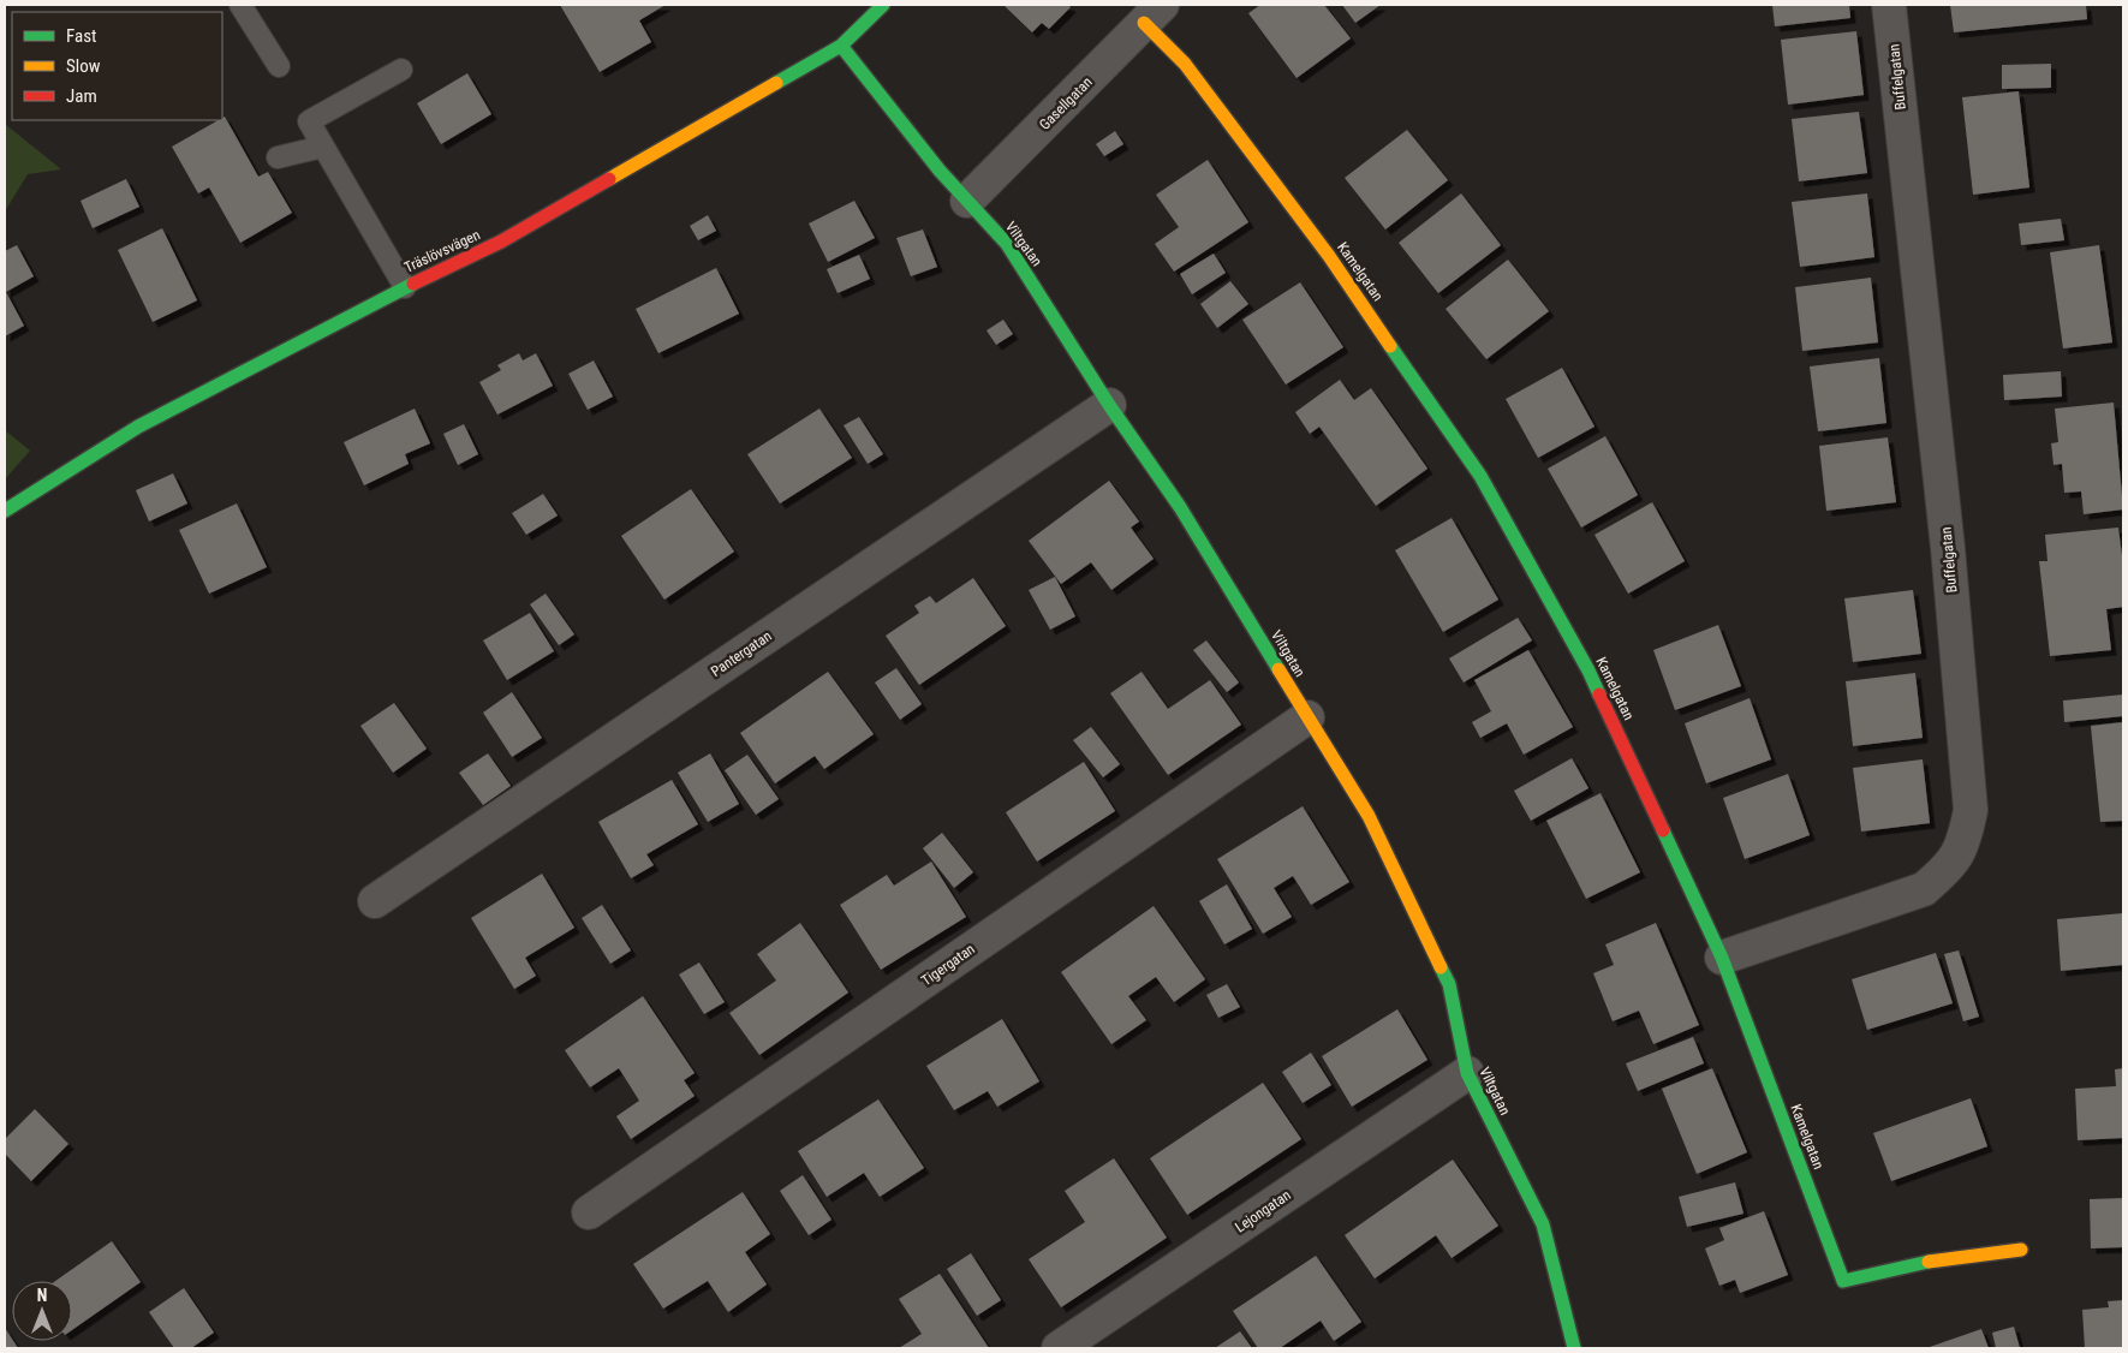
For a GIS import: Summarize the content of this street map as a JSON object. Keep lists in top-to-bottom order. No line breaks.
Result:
{"streets":{"street":["Buffelgatan","Gasellgatan","Viltgatan","Träslövsvägen","Kamelgatan","Pantergatan","Tigergatan","Lejongatan"]},"crossings":[["Buffelgatan","Kamelgatan"],["Gasellgatan","Viltgatan"],["Gasellgatan","Kamelgatan"],["Viltgatan","Träslövsvägen"],["Viltgatan","Pantergatan"],["Viltgatan","Tigergatan"],["Viltgatan","Lejongatan"]],"legend":["Fast","Slow","Jam"],"north":"top"}
